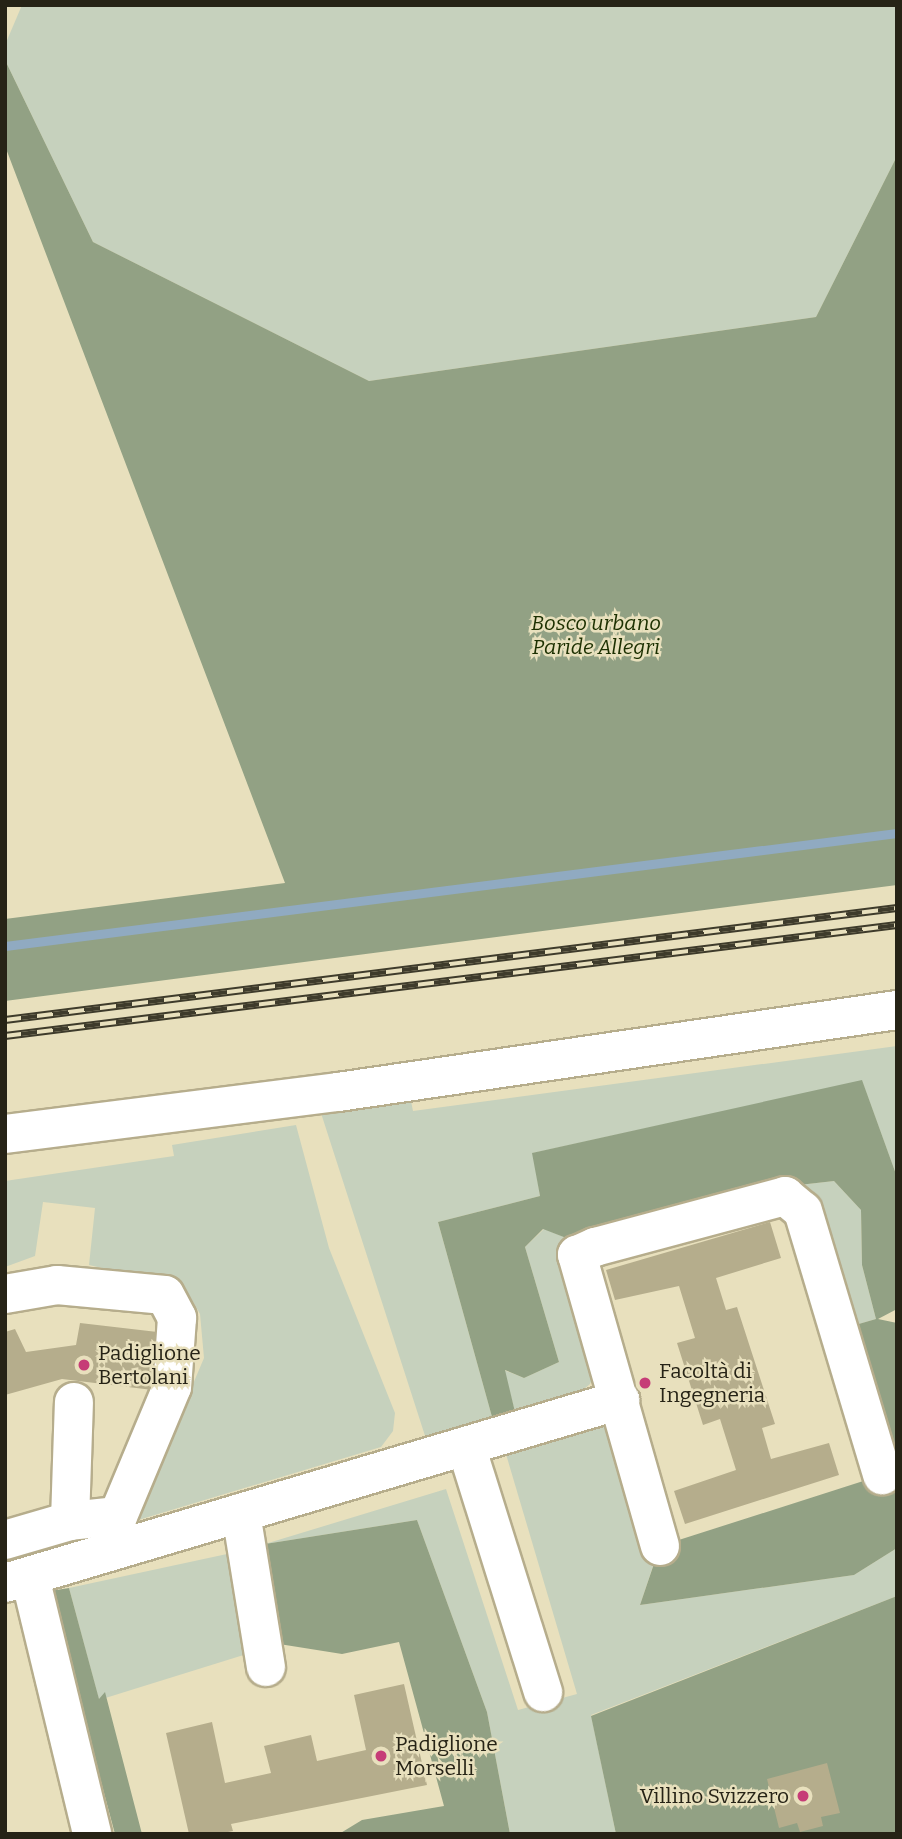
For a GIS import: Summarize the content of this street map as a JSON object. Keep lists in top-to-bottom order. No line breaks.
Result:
{"parks":["Bosco urbano Paride Allegri"],"places":["Padiglione Bertolani","Facoltà di Ingegneria","Padiglione Morselli","Villino Svizzero"]}
